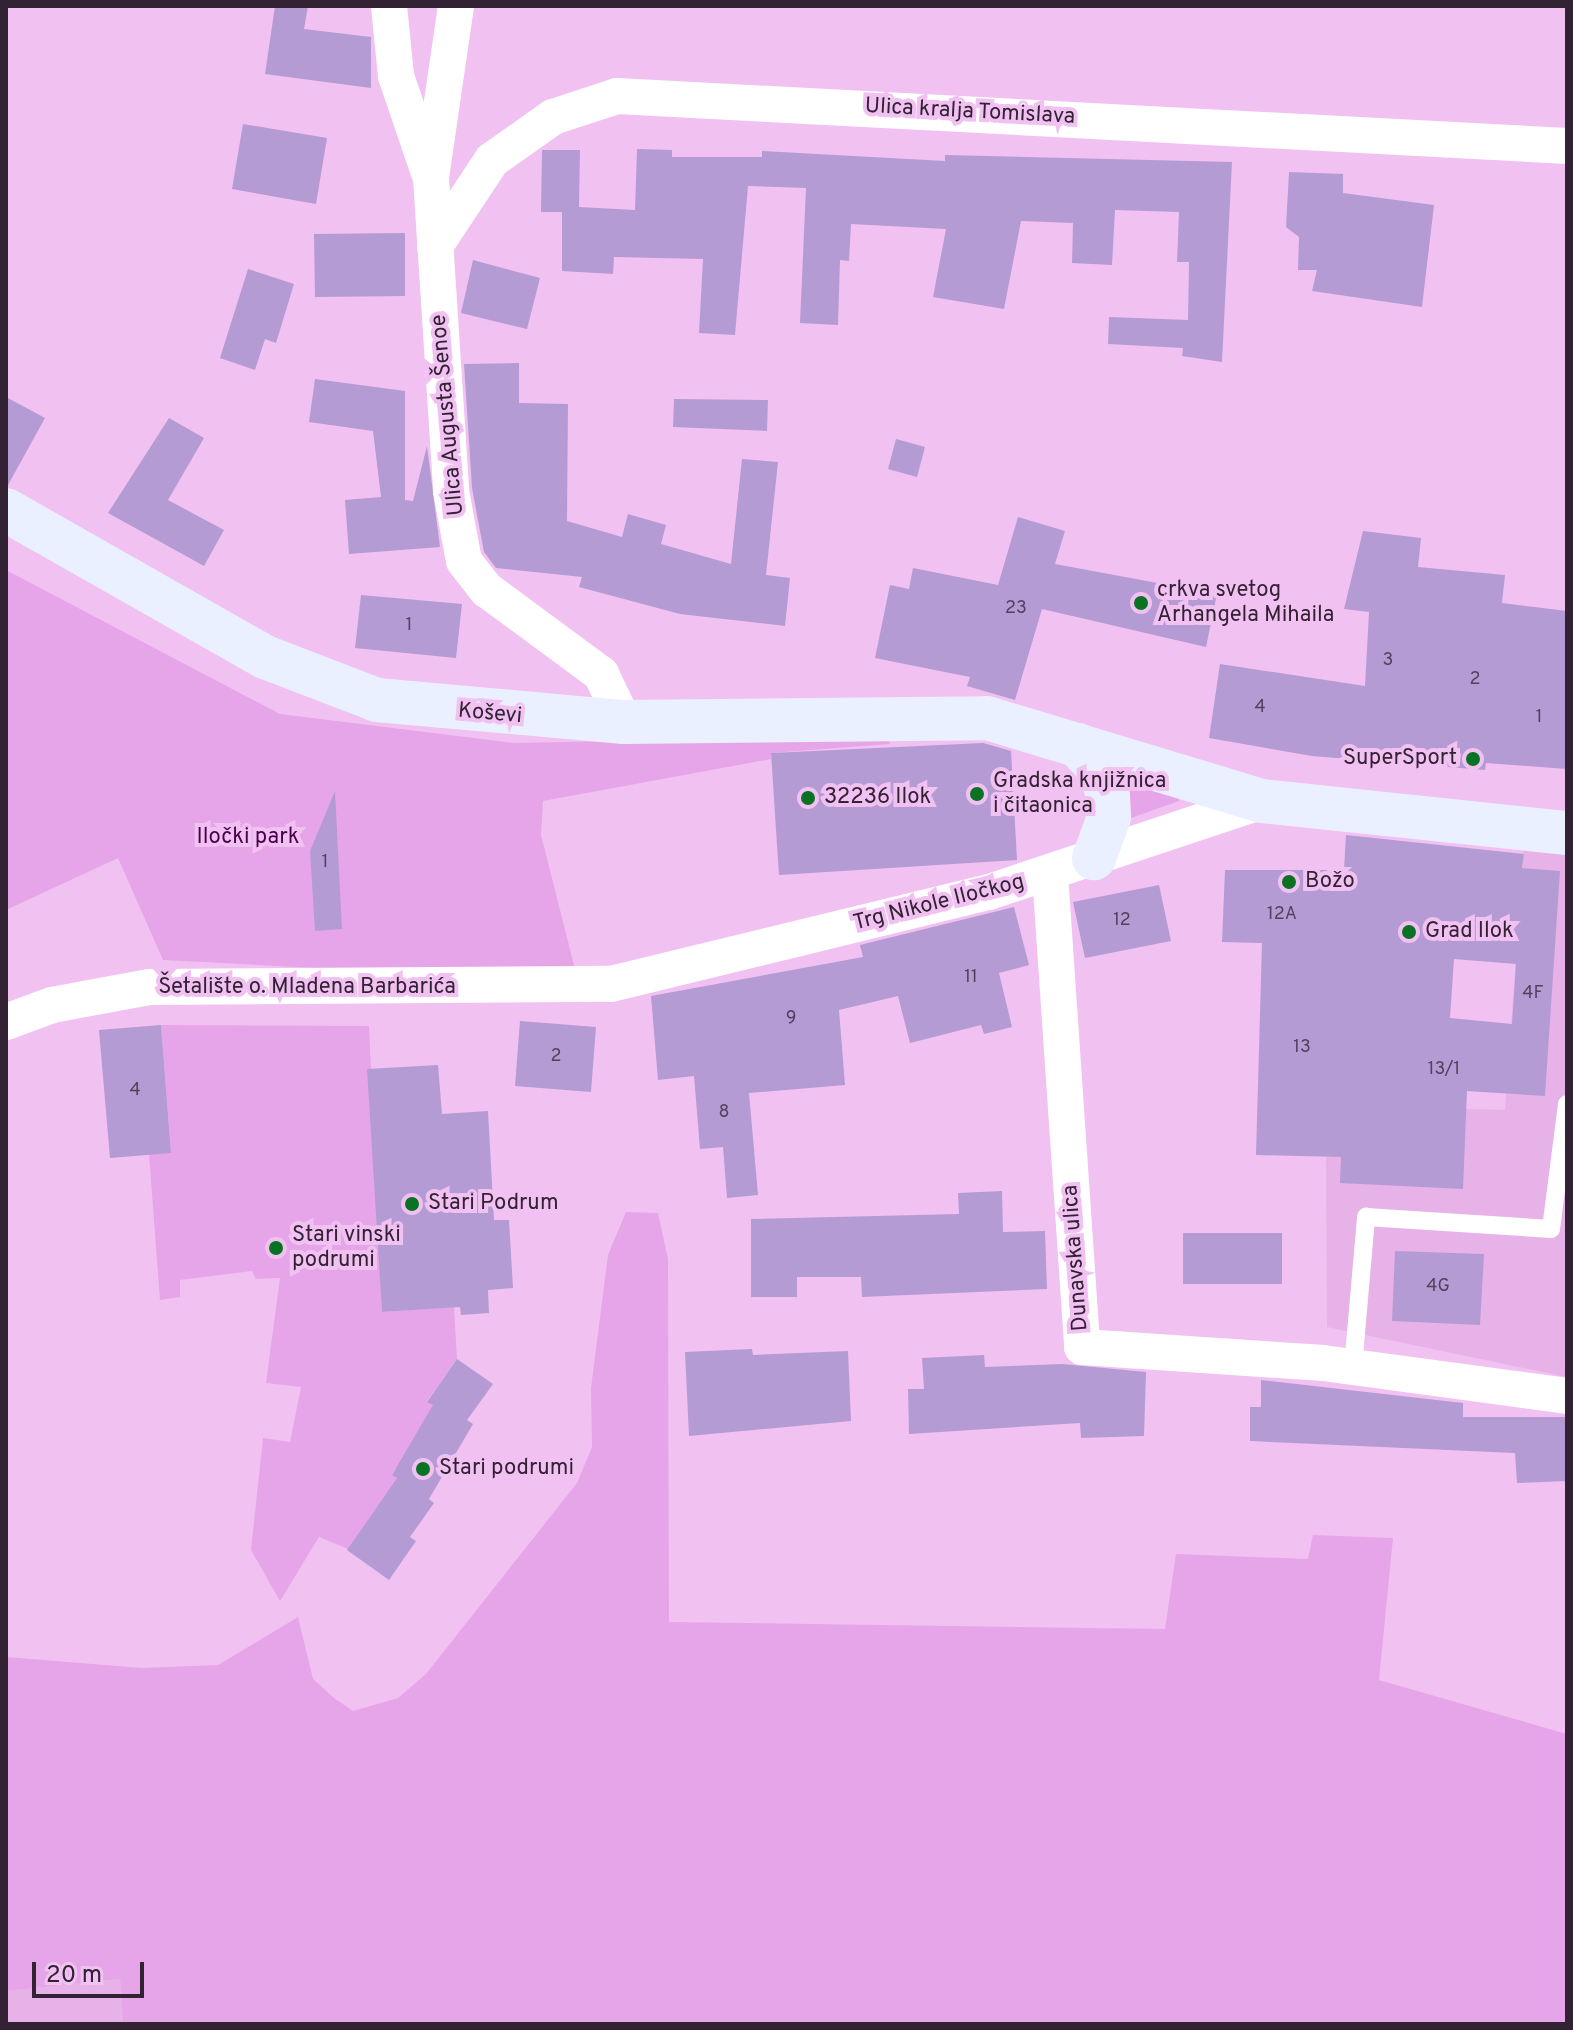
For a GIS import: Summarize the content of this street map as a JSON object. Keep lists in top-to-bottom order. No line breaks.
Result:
{"streets":{"main road":["Koševi","Trg Nikole Iločkog"],"street":["Ulica kralja Tomislava","Ulica Augusta Šenoe","Šetalište o. Mladena Barbarića","Dunavska ulica"]},"crossings":[["Ulica kralja Tomislava","Ulica Augusta Šenoe"],["Ulica Augusta Šenoe","Koševi"],["Koševi","Trg Nikole Iločkog"],["Trg Nikole Iločkog","Šetalište o. Mladena Barbarića"],["Trg Nikole Iločkog","Dunavska ulica"]],"parks":["Iločki park"],"places":["crkva svetog Arhangela Mihaila","SuperSport","Gradska knjižnica i čitaonica","32236 Ilok","Božo","Grad Ilok","Stari Podrum","Stari vinski podrumi","Stari podrumi"],"house_numbers":["23","1","3","2","4","1","1","12A","12","11","4F","9","13","2","13/1","4","8","4G"],"scale_bar":"20 m"}
